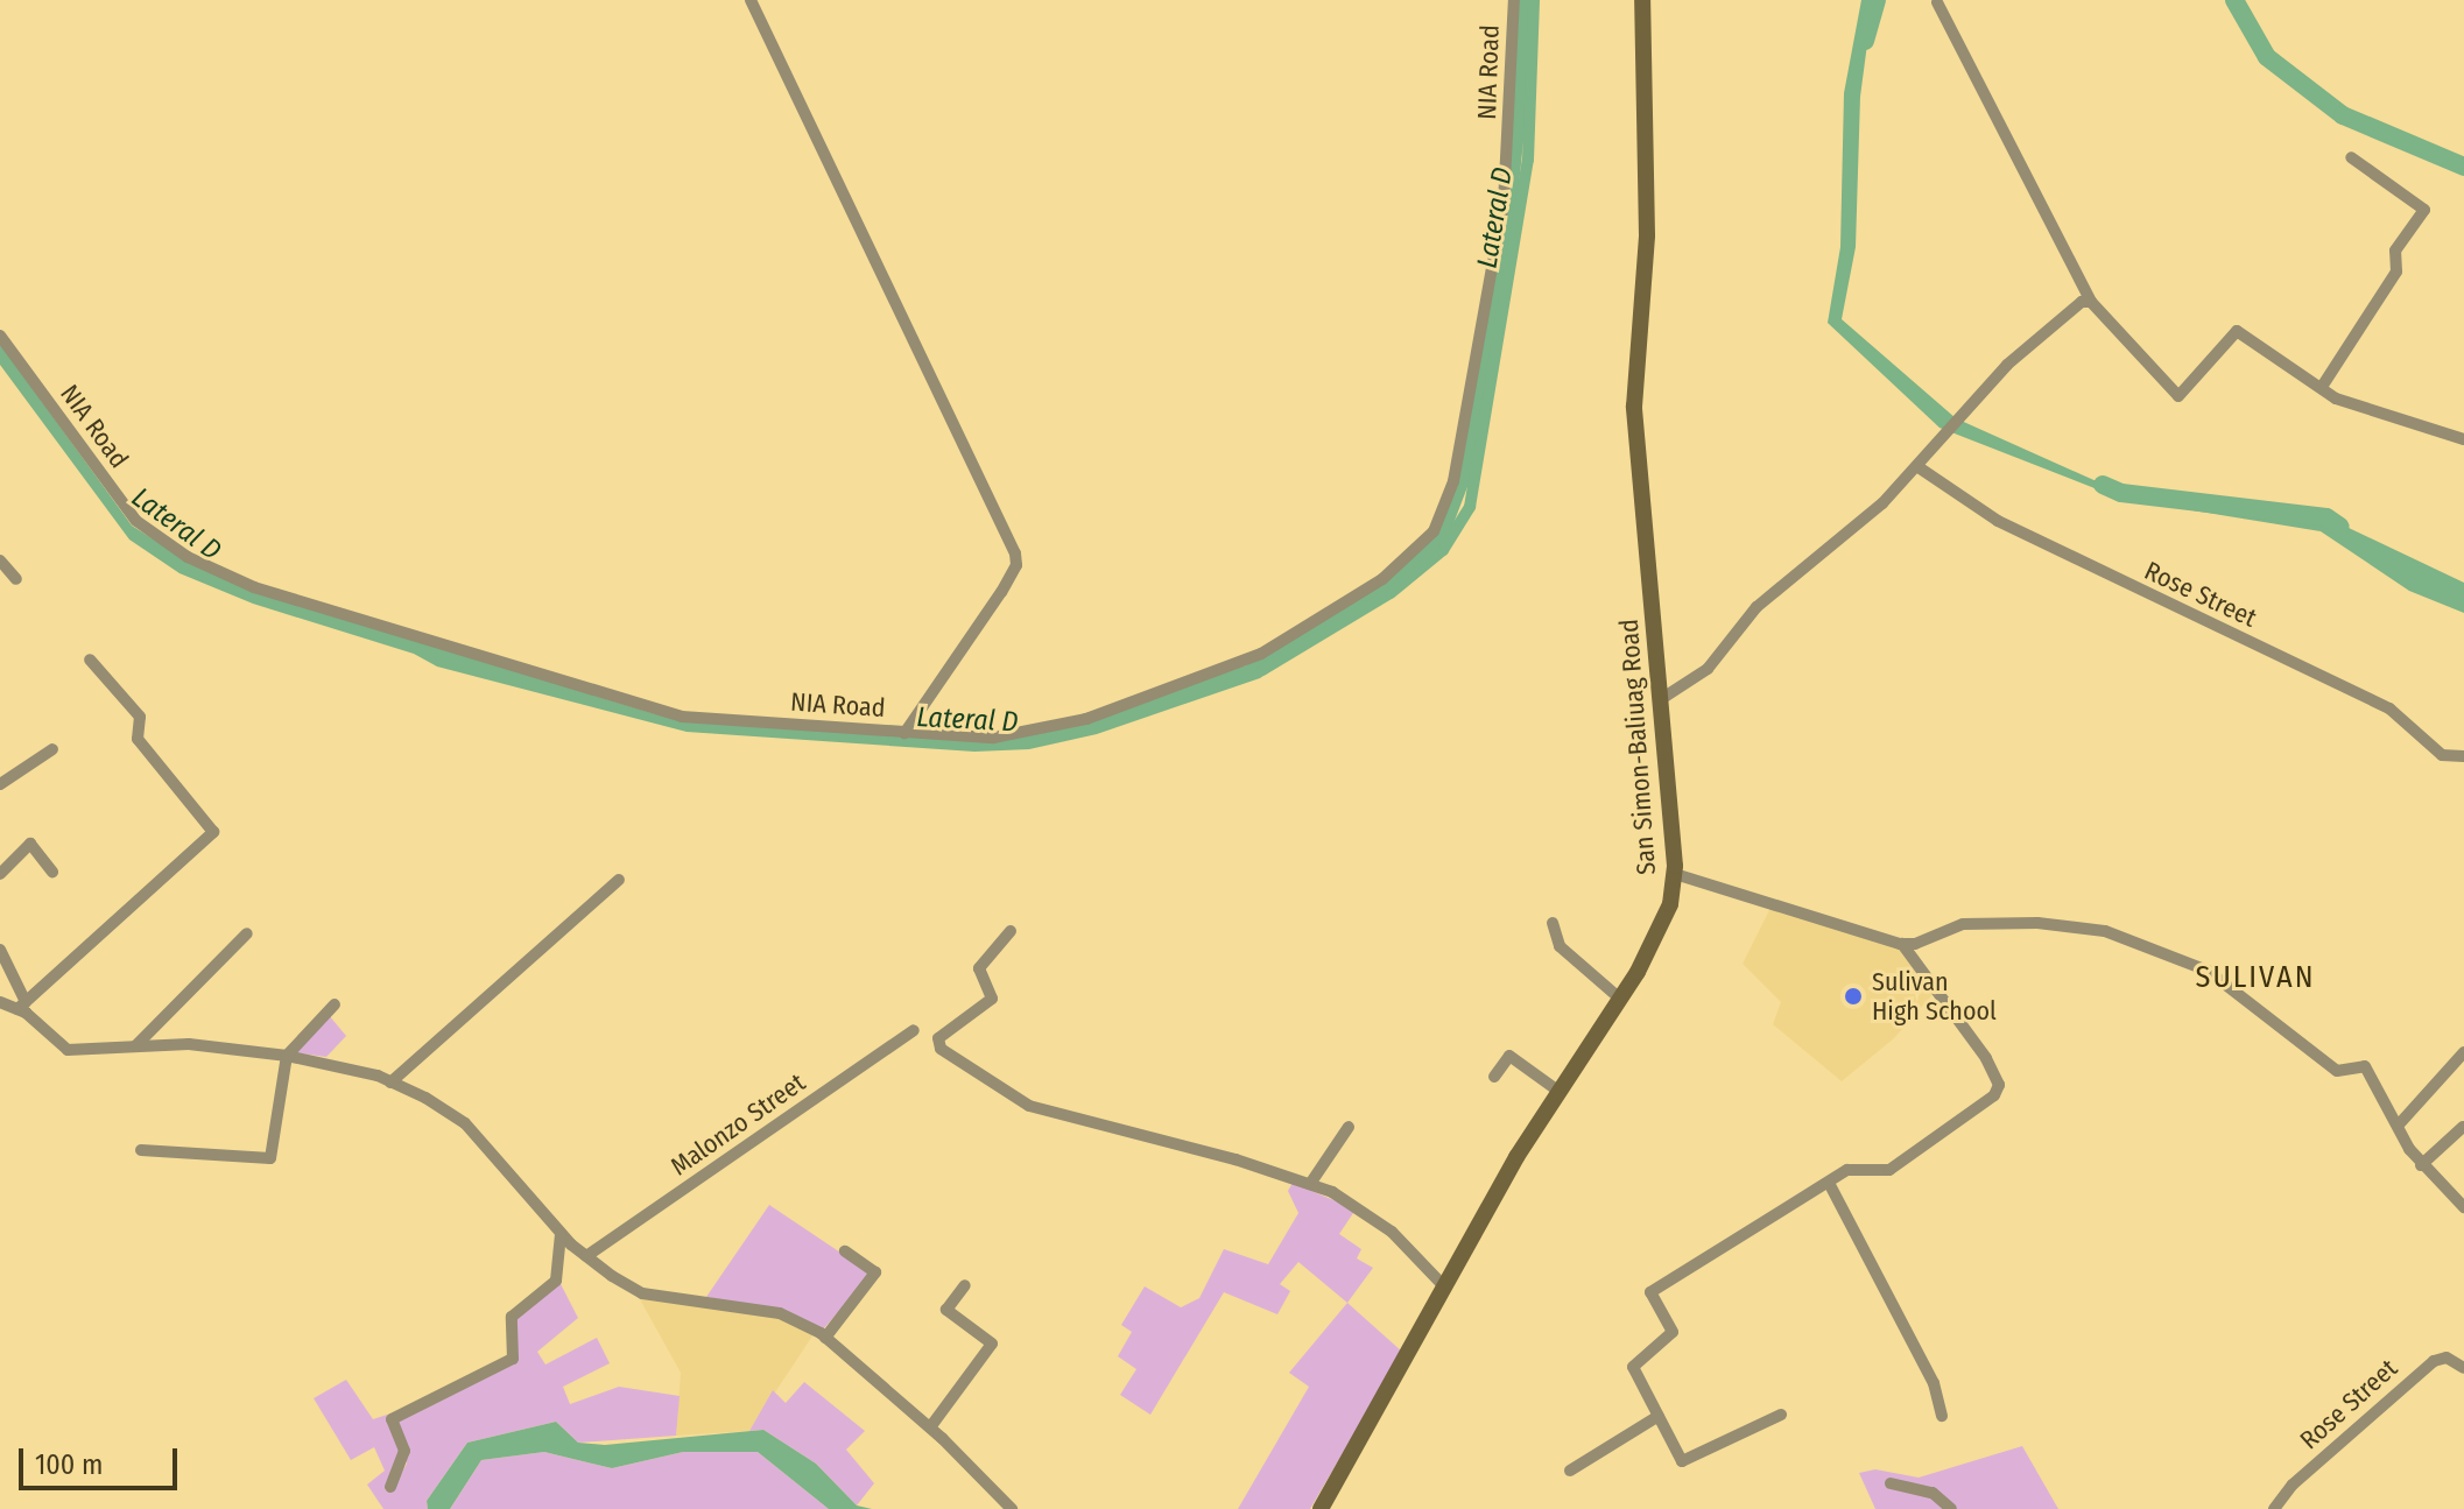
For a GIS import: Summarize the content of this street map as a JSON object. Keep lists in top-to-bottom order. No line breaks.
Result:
{"streets":{"main road":["San Simon-Baliuag Road"],"street":["NIA Road","Rose Street","Malonzo Street"]},"districts":["SULIVAN"],"water":["Lateral D"],"places":["Sulivan High School"],"scale_bar":"100 m"}
